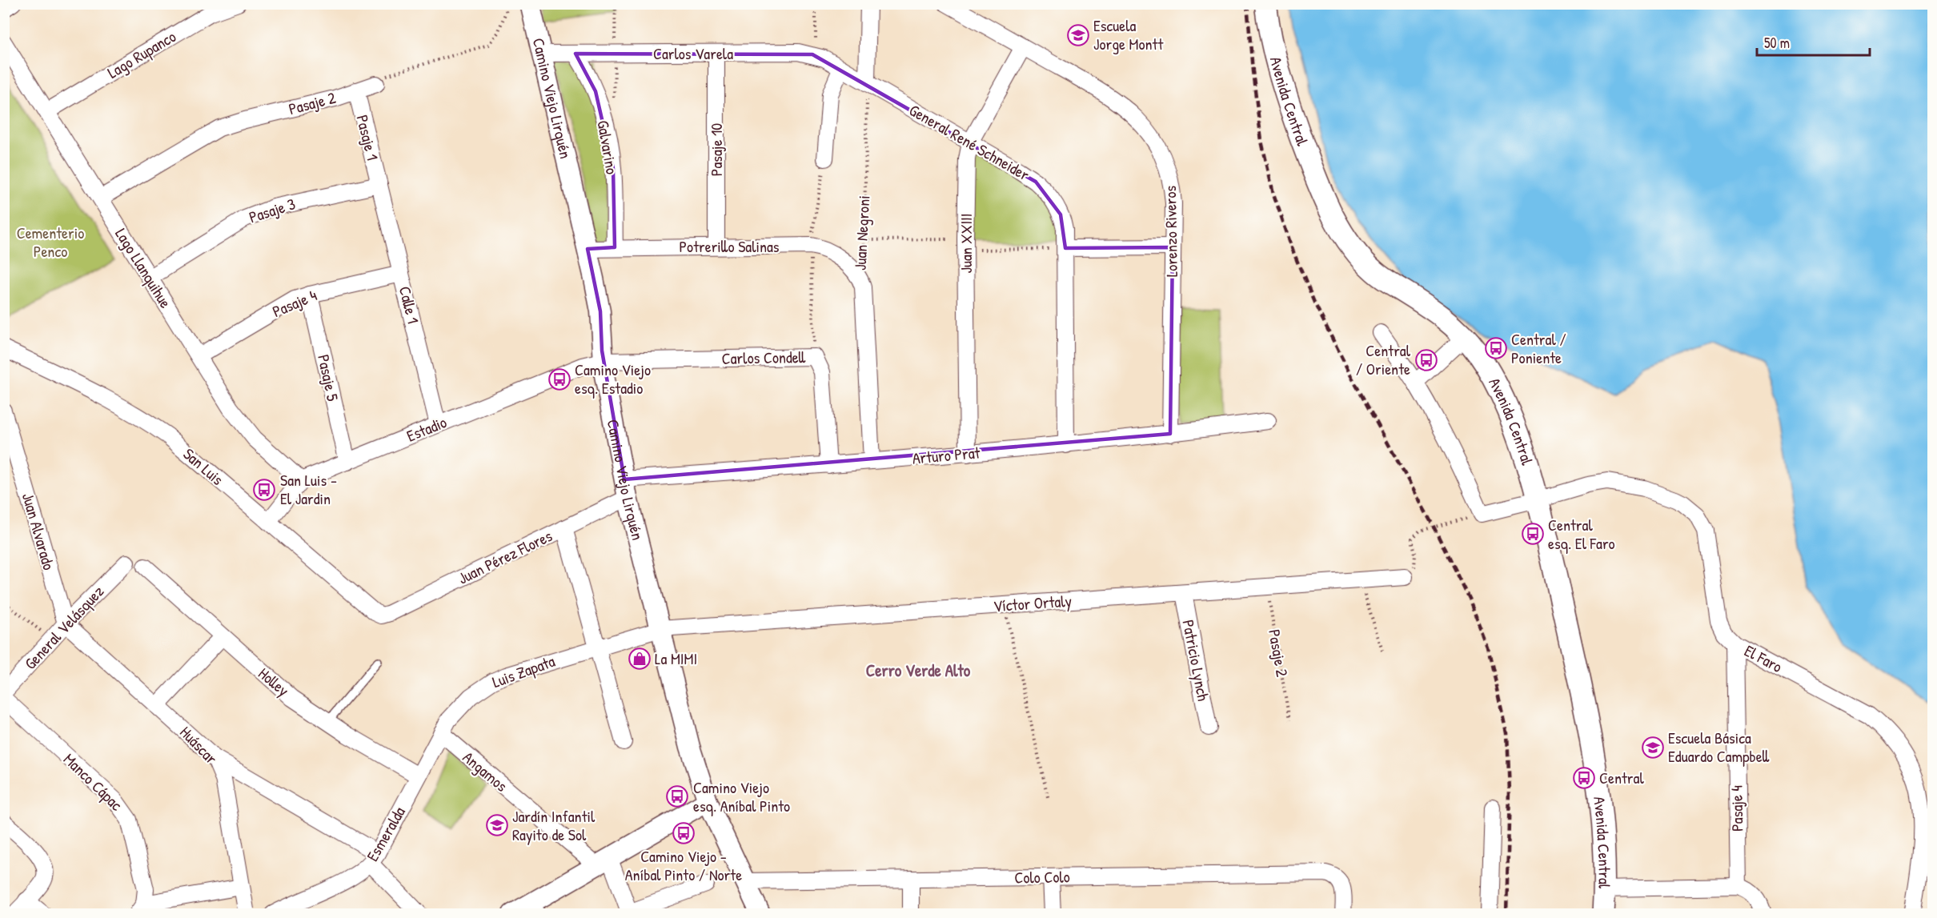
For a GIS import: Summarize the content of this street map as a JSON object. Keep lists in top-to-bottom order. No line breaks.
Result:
{"streets":{"main road":["Avenida Central"],"street":["Carlos Varela","Lago Rupanco","Camino Viejo Lirquén","Pasaje 2","Pasaje 1","General René Schneider","Galvarino","Pasaje 10","Pasaje 3","Lorenzo Riveros","Juan Negroni","Juan XXIII","Potrerillo Salinas","Lago Llanquihue","Pasaje 4","Calle 1","Carlos Condell","Pasaje 5","Estadio","Arturo Prat","San Luis","Juan Alvarado","Juan Pérez Flores","Víctor Ortaly","General Velásquez","El Faro","Patricio Lynch","Luis Zapata","Holley","Huáscar","Angamos","Manco Cápac","Esmeralda","Colo Colo"]},"crossings":[["Carlos Varela","Camino Viejo Lirquén"],["Carlos Varela","General René Schneider"],["Carlos Varela","Galvarino"],["Carlos Varela","Pasaje 10"],["Lago Rupanco","Lago Llanquihue"],["Camino Viejo Lirquén","Potrerillo Salinas"],["Camino Viejo Lirquén","Carlos Condell"],["Camino Viejo Lirquén","Estadio"],["Camino Viejo Lirquén","Arturo Prat"],["Camino Viejo Lirquén","Juan Pérez Flores"],["Camino Viejo Lirquén","Víctor Ortaly"],["Camino Viejo Lirquén","Luis Zapata"],["Camino Viejo Lirquén","Colo Colo"],["Avenida Central","El Faro"],["Pasaje 2","Pasaje 1"],["Pasaje 2","Lago Llanquihue"],["Pasaje 2","Víctor Ortaly"],["Pasaje 1","Pasaje 3"],["Pasaje 1","Calle 1"],["General René Schneider","Juan Negroni"],["General René Schneider","Juan XXIII"],["General René Schneider","Arturo Prat"],["Galvarino","Potrerillo Salinas"],["Pasaje 10","Potrerillo Salinas"],["Pasaje 3","Lago Llanquihue"],["Pasaje 3","Calle 1"],["Lorenzo Riveros","Juan XXIII"],["Lorenzo Riveros","Arturo Prat"],["Juan Negroni","Potrerillo Salinas"],["Juan Negroni","Arturo Prat"],["Juan XXIII","Arturo Prat"],["Lago Llanquihue","Pasaje 4"],["Lago Llanquihue","Estadio"],["Pasaje 4","Calle 1"],["Pasaje 4","Pasaje 5"],["Pasaje 4","El Faro"],["Calle 1","Estadio"],["Carlos Condell","Estadio"],["Carlos Condell","Arturo Prat"],["Pasaje 5","Estadio"],["Estadio","San Luis"],["Arturo Prat","Juan Pérez Flores"],["San Luis","Juan Pérez Flores"],["Juan Alvarado","General Velásquez"],["Juan Alvarado","Huáscar"],["Víctor Ortaly","Patricio Lynch"],["Víctor Ortaly","Luis Zapata"],["General Velásquez","Huáscar"],["Luis Zapata","Angamos"],["Luis Zapata","Esmeralda"],["Holley","Esmeralda"],["Angamos","Esmeralda"]],"districts":["Cerro Verde Alto"],"parks":["Cementerio Penco"],"places":{"school or university":["Escuela Jorge Montt","Escuela Básica Eduardo Campbell","Jardín Infantil Rayito de Sol"],"bus stop":["Central / Poniente","Central / Oriente","Camino Viejo esq. Estadio","San Luis - El Jardin","Central esq. El Faro","Central","Camino Viejo esq. Aníbal Pinto","Camino Viejo - Aníbal Pinto / Norte"],"shop":["La MIMI"]},"scale_bar":"50 m"}
